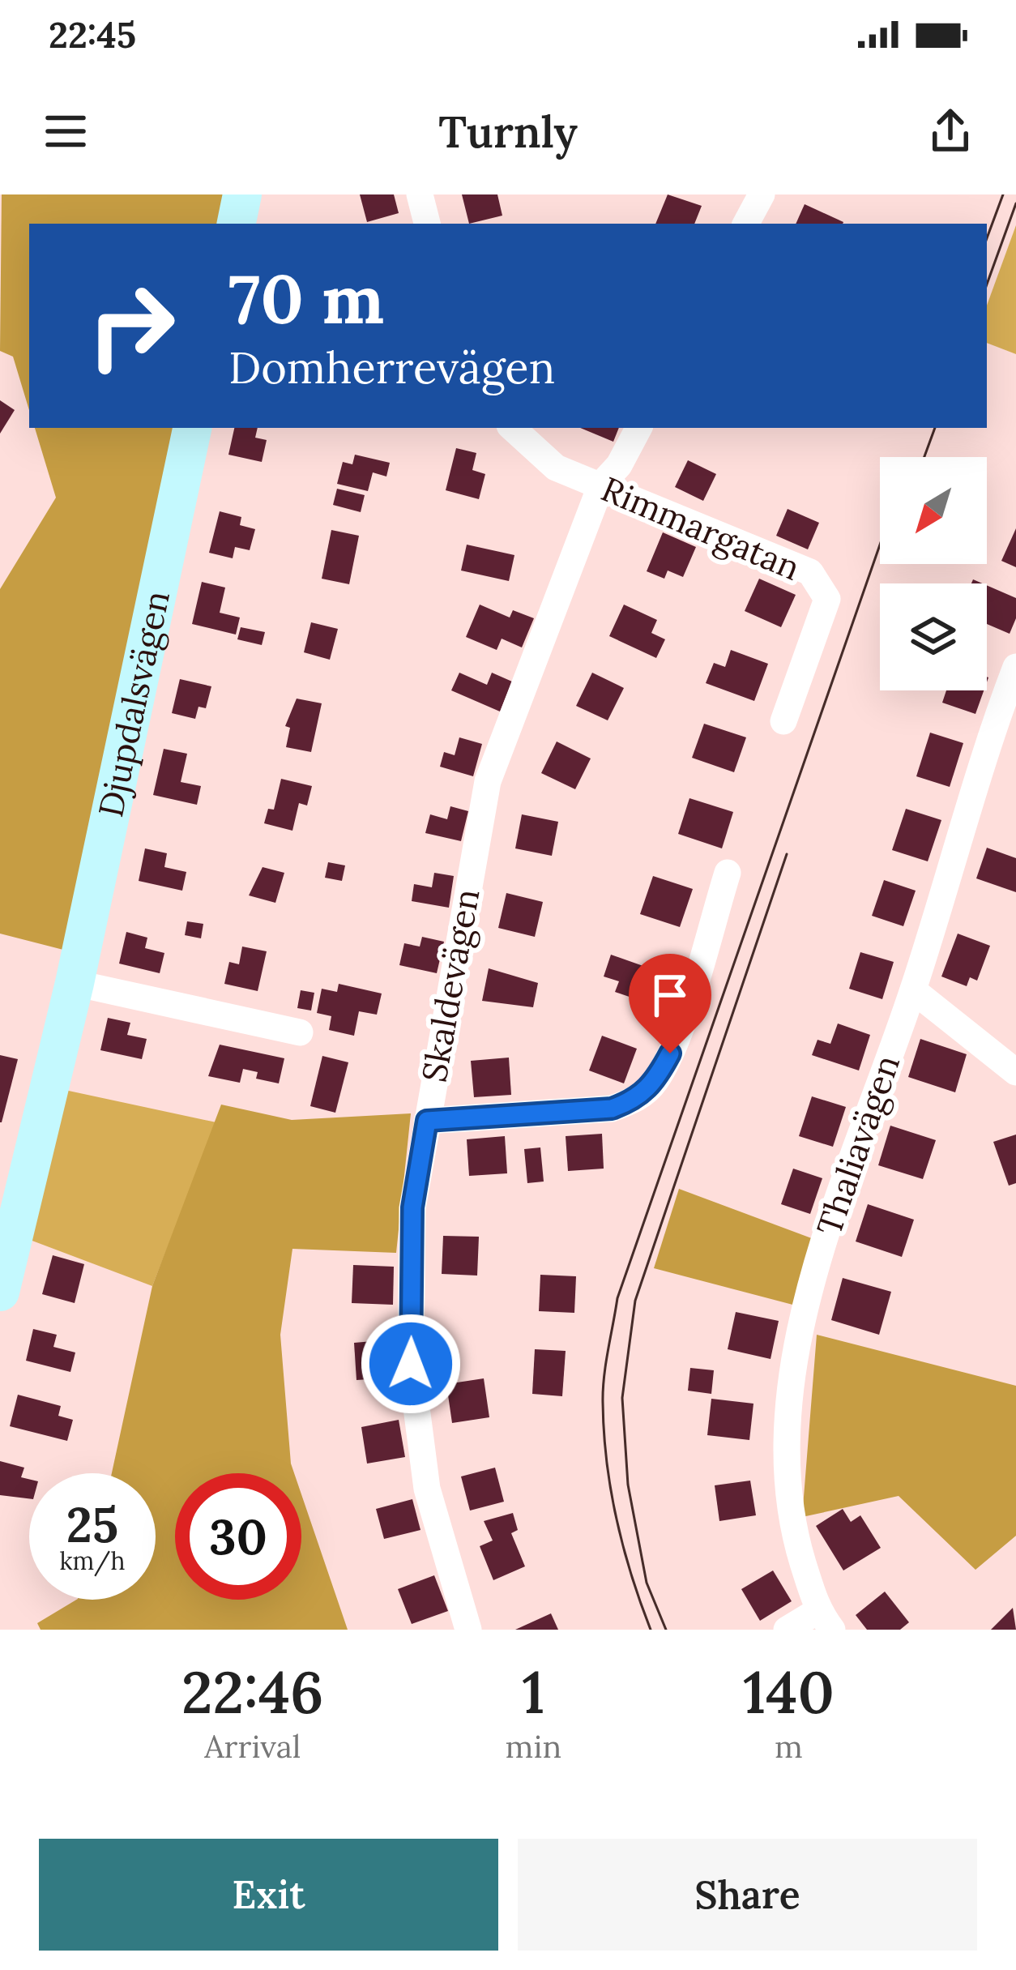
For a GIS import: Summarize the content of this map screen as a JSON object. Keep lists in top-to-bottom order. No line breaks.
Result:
{"streets":{"street":["Rimmargatan","Djupdalsvägen","Skaldevägen","Thaliavägen"]},"crossings":[["Rimmargatan","Skaldevägen"]],"north":"bottom left","page":{"status":"22:45","header":"Turnly","turn":["70 m","Domherrevägen"],"speed":"25 km/h","limit":"30","eta":["22:46","Arrival","1","min","140","m"],"buttons":["Exit","Share"]}}
